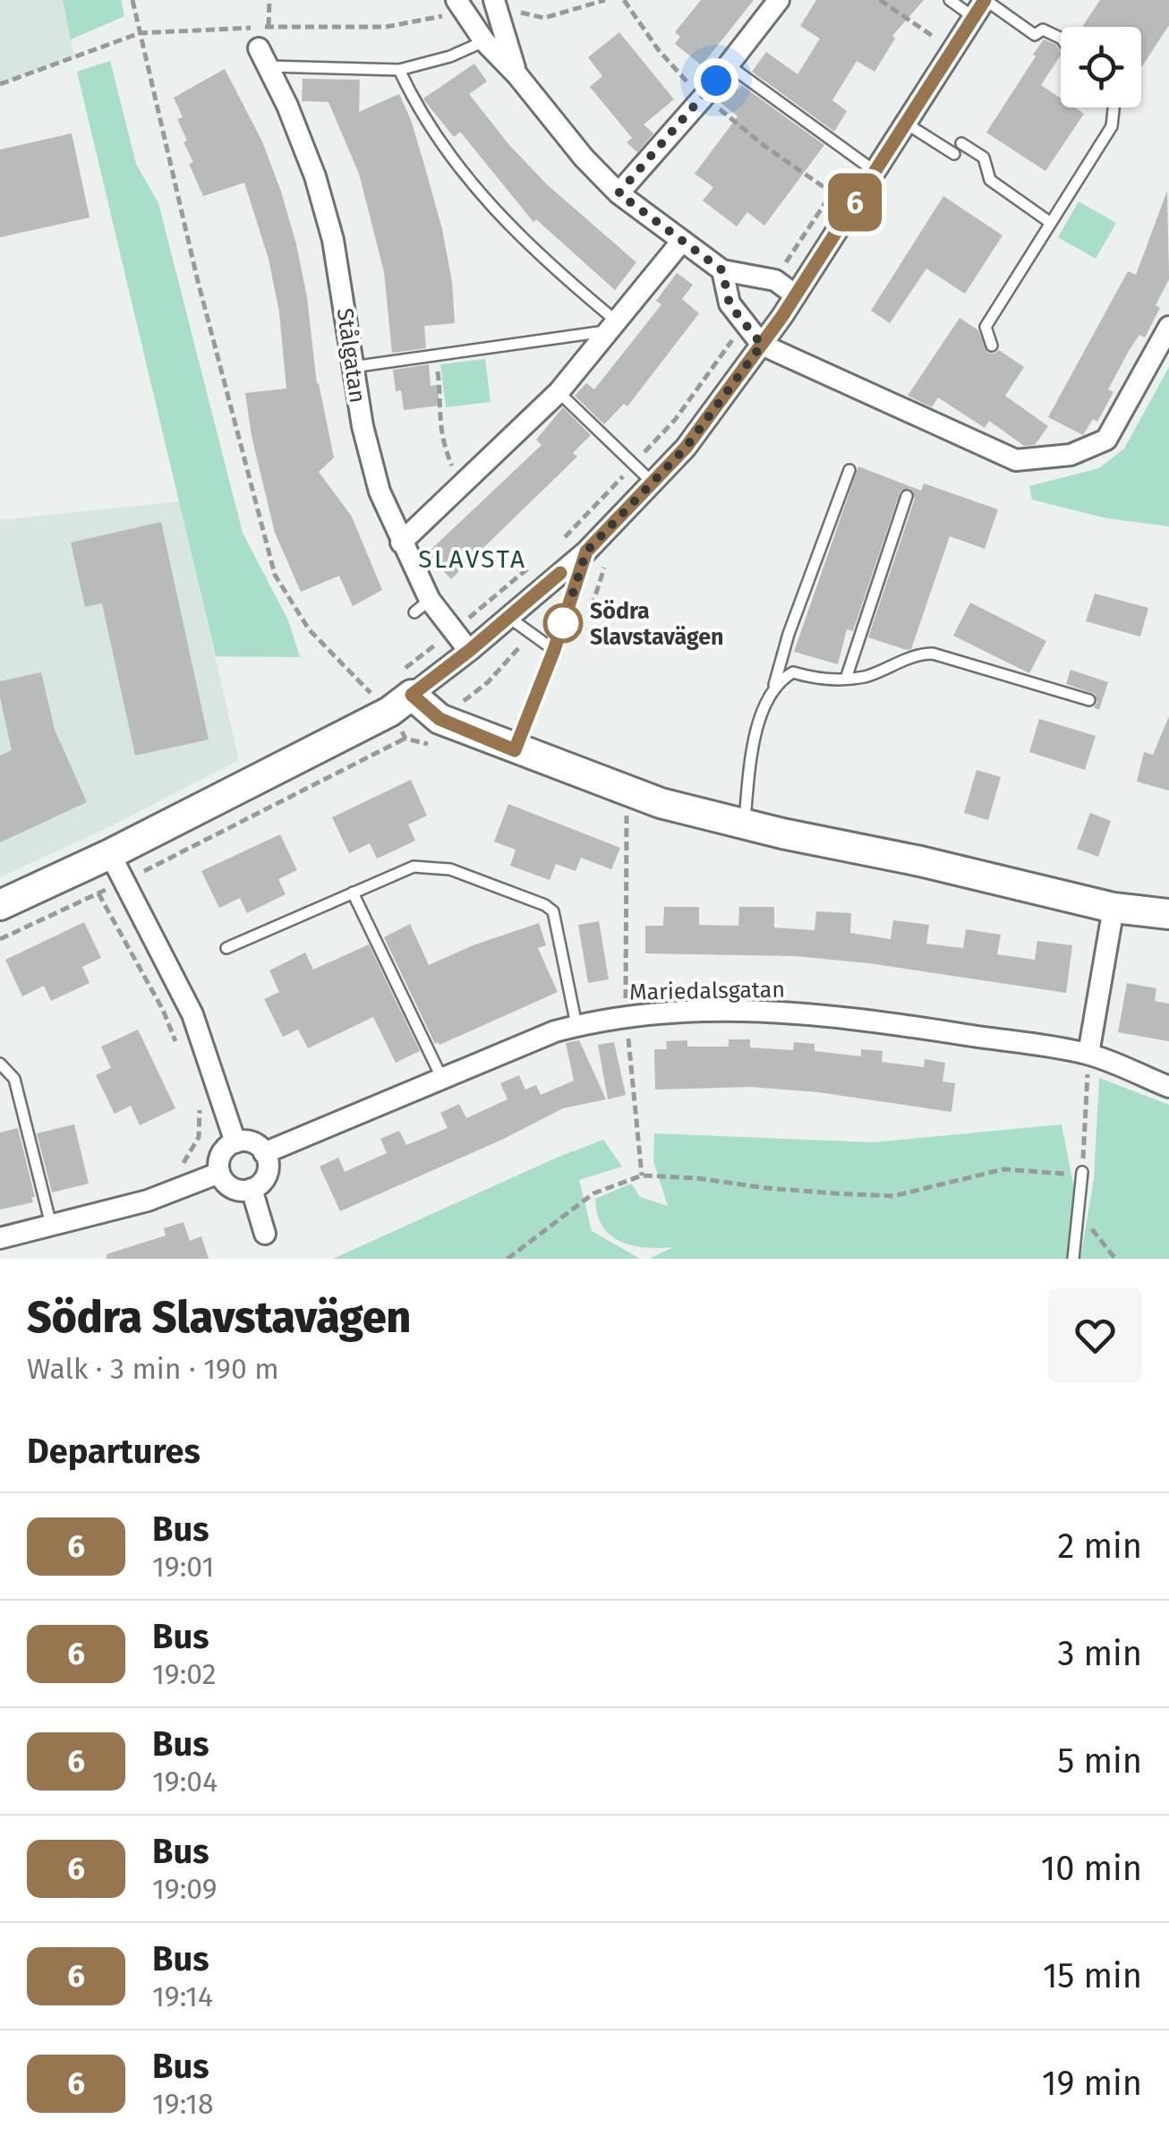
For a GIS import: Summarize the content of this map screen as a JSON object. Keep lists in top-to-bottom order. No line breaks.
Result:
{"streets":{"street":["Stålgatan","Mariedalsgatan"]},"districts":["SLAVSTA"],"places":["Södra Slavstavägen"],"lines":["bus line 6"],"page":{"on_map":"6","heading":[["Södra Slavstavägen","Walk · 3 min · 190 m"],"Departures"],"list":[{"mark":"6","name":"Bus","note":"19:01","value":"2 min"},{"mark":"6","name":"Bus","note":"19:02","value":"3 min"},{"mark":"6","name":"Bus","note":"19:04","value":"5 min"},{"mark":"6","name":"Bus","note":"19:09","value":"10 min"},{"mark":"6","name":"Bus","note":"19:14","value":"15 min"},{"mark":"6","name":"Bus","note":"19:18","value":"19 min"}]}}
